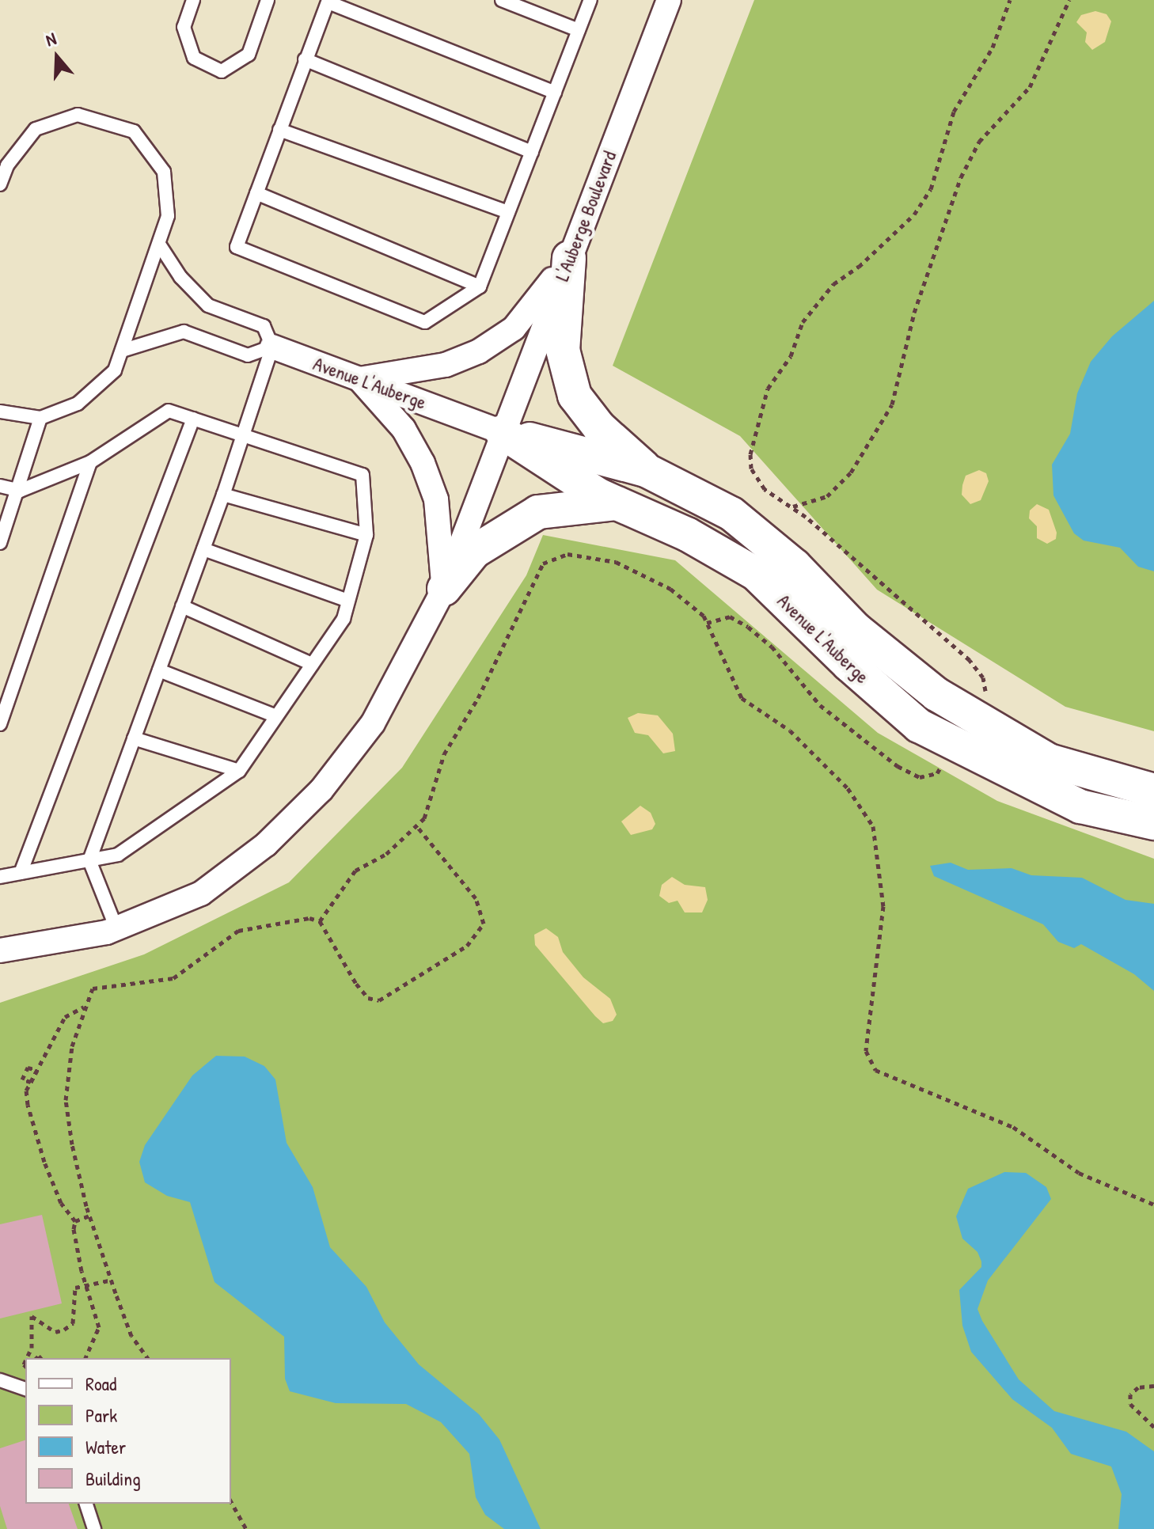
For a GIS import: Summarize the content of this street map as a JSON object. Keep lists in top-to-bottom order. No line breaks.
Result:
{"streets":{"street":["L'Auberge Boulevard","Avenue L'Auberge"]},"crossings":[["L'Auberge Boulevard","Avenue L'Auberge"]],"legend":["Road","Park","Water","Building"],"north":"top"}
